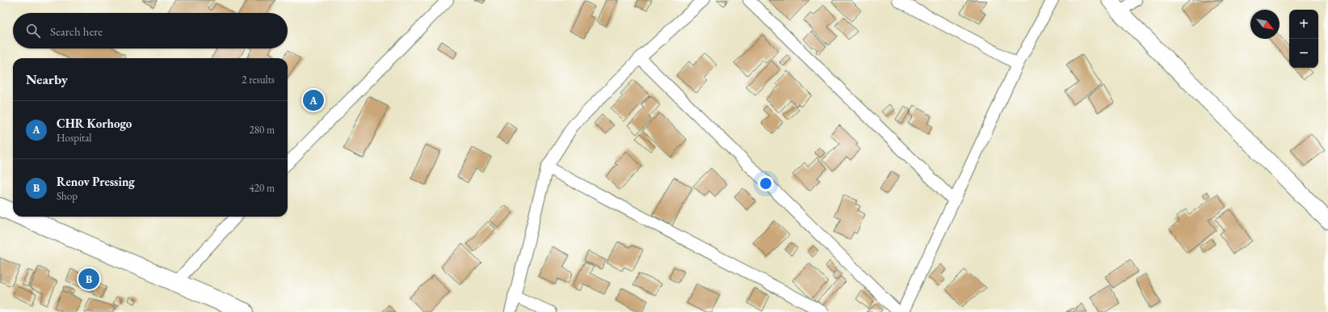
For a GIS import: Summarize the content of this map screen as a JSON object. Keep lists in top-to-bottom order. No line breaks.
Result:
{"north":"bottom right","page":{"map_buttons":["+","−"],"search":"Search here","heading":["Nearby","2 results"],"pins":["A","B"],"list":[{"mark":"A","name":"CHR Korhogo","note":"Hospital","value":"280 m"},{"mark":"B","name":"Renov Pressing","note":"Shop","value":"420 m"}]}}
